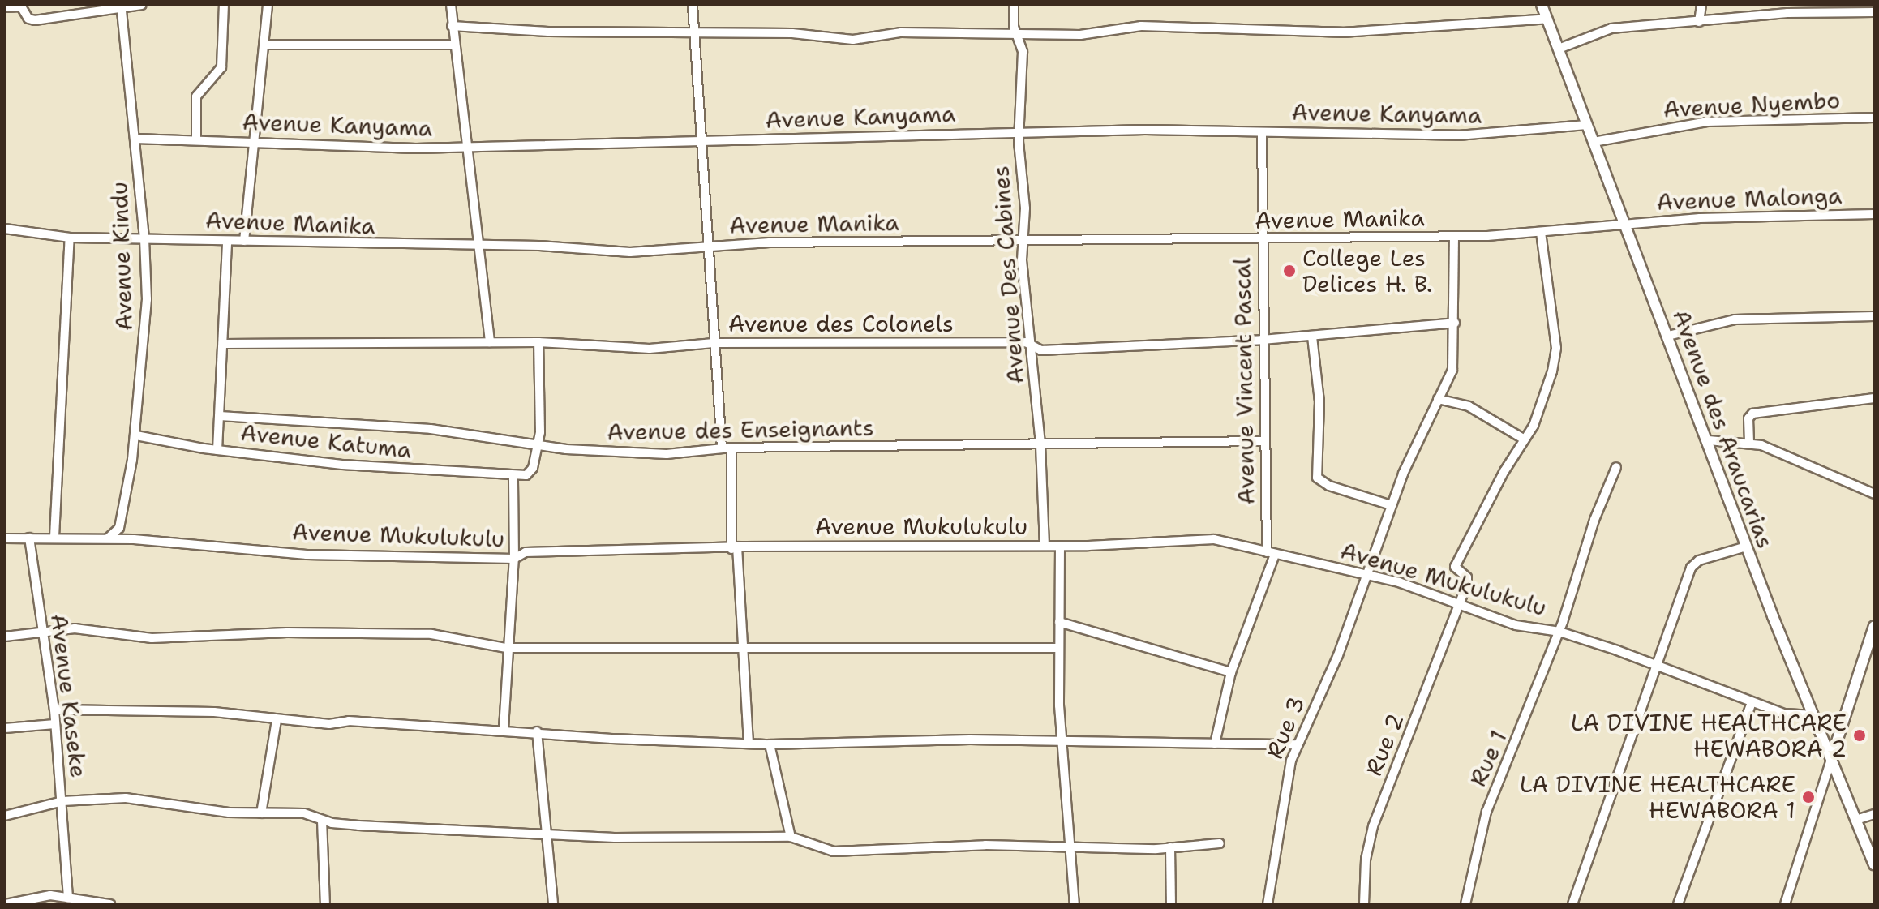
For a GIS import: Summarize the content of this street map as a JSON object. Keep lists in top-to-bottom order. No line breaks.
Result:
{"streets":{"street":["Avenue Nyembo","Avenue Kanyama","Avenue Malonga","Avenue Manika","Avenue Kindu","Avenue Des Cabines","Avenue des Colonels","Avenue Vincent Pascal","Avenue des Araucarias","Avenue des Enseignants","Avenue Katuma","Avenue Mukulukulu","Avenue Kaseke","Rue 3","Rue 2","Rue 1"]},"crossings":[["Avenue Nyembo","Avenue des Araucarias"],["Avenue Kanyama","Avenue Kindu"],["Avenue Kanyama","Avenue Des Cabines"],["Avenue Kanyama","Avenue Vincent Pascal"],["Avenue Kanyama","Avenue des Araucarias"],["Avenue Malonga","Avenue Manika"],["Avenue Malonga","Avenue des Araucarias"],["Avenue Manika","Avenue Kindu"],["Avenue Manika","Avenue Des Cabines"],["Avenue Manika","Avenue Vincent Pascal"],["Avenue Manika","Avenue des Araucarias"],["Avenue Manika","Rue 3"],["Avenue Kindu","Avenue Katuma"],["Avenue Kindu","Avenue Mukulukulu"],["Avenue Des Cabines","Avenue des Colonels"],["Avenue Des Cabines","Avenue des Enseignants"],["Avenue Des Cabines","Avenue Mukulukulu"],["Avenue des Colonels","Avenue Vincent Pascal"],["Avenue des Colonels","Rue 3"],["Avenue Vincent Pascal","Avenue des Enseignants"],["Avenue Vincent Pascal","Avenue Mukulukulu"],["Avenue des Araucarias","Avenue Mukulukulu"],["Avenue Mukulukulu","Avenue Kaseke"],["Avenue Mukulukulu","Rue 3"],["Avenue Mukulukulu","Rue 2"],["Avenue Mukulukulu","Rue 1"]],"places":["College Les Delices H. B.","LA DIVINE HEALTHCARE HEWABORA 2","LA DIVINE HEALTHCARE HEWABORA 1"]}
